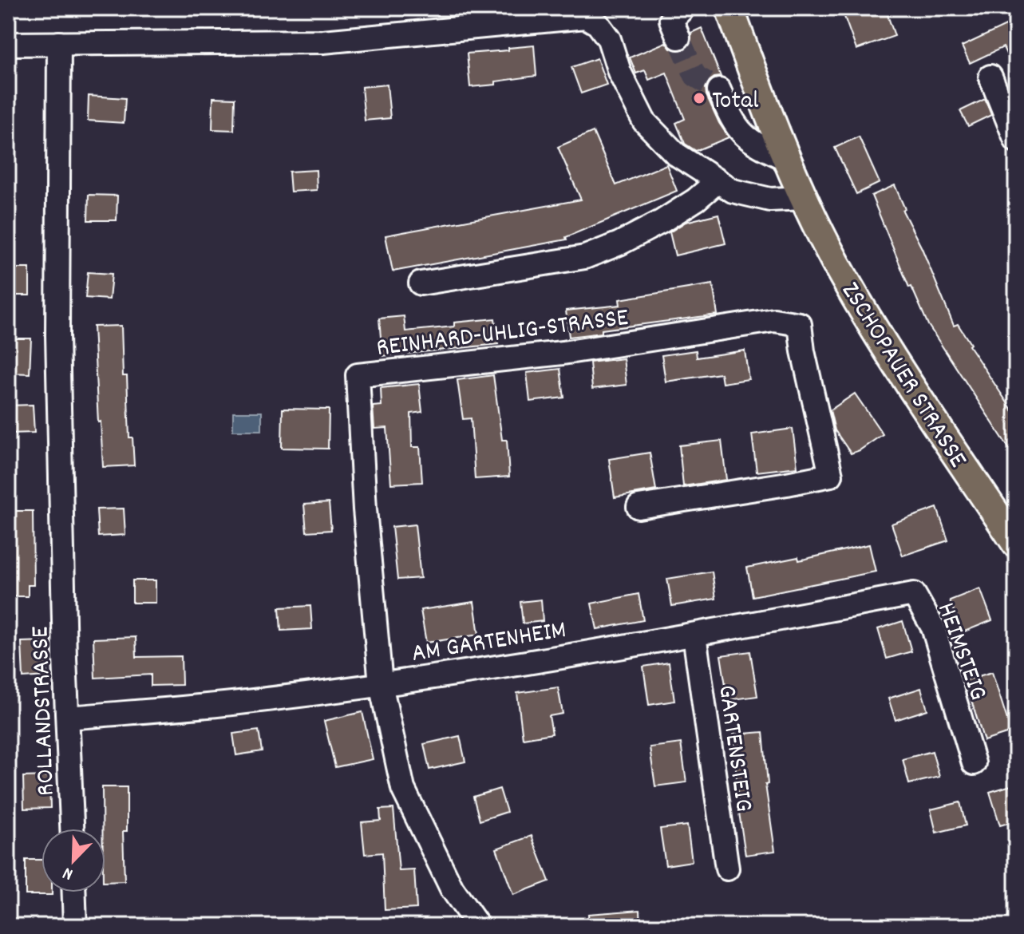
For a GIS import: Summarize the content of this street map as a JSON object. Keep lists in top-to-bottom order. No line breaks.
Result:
{"streets":{"main road":["ZSCHOPAUER STRASSE"],"street":["REINHARD-UHLIG-STRASSE","AM GARTENHEIM","HEIMSTEIG","ROLLANDSTRASSE","GARTENSTEIG"]},"crossings":[["REINHARD-UHLIG-STRASSE","AM GARTENHEIM"],["AM GARTENHEIM","HEIMSTEIG"],["AM GARTENHEIM","ROLLANDSTRASSE"],["AM GARTENHEIM","GARTENSTEIG"]],"places":["Total"],"north":"bottom left"}
